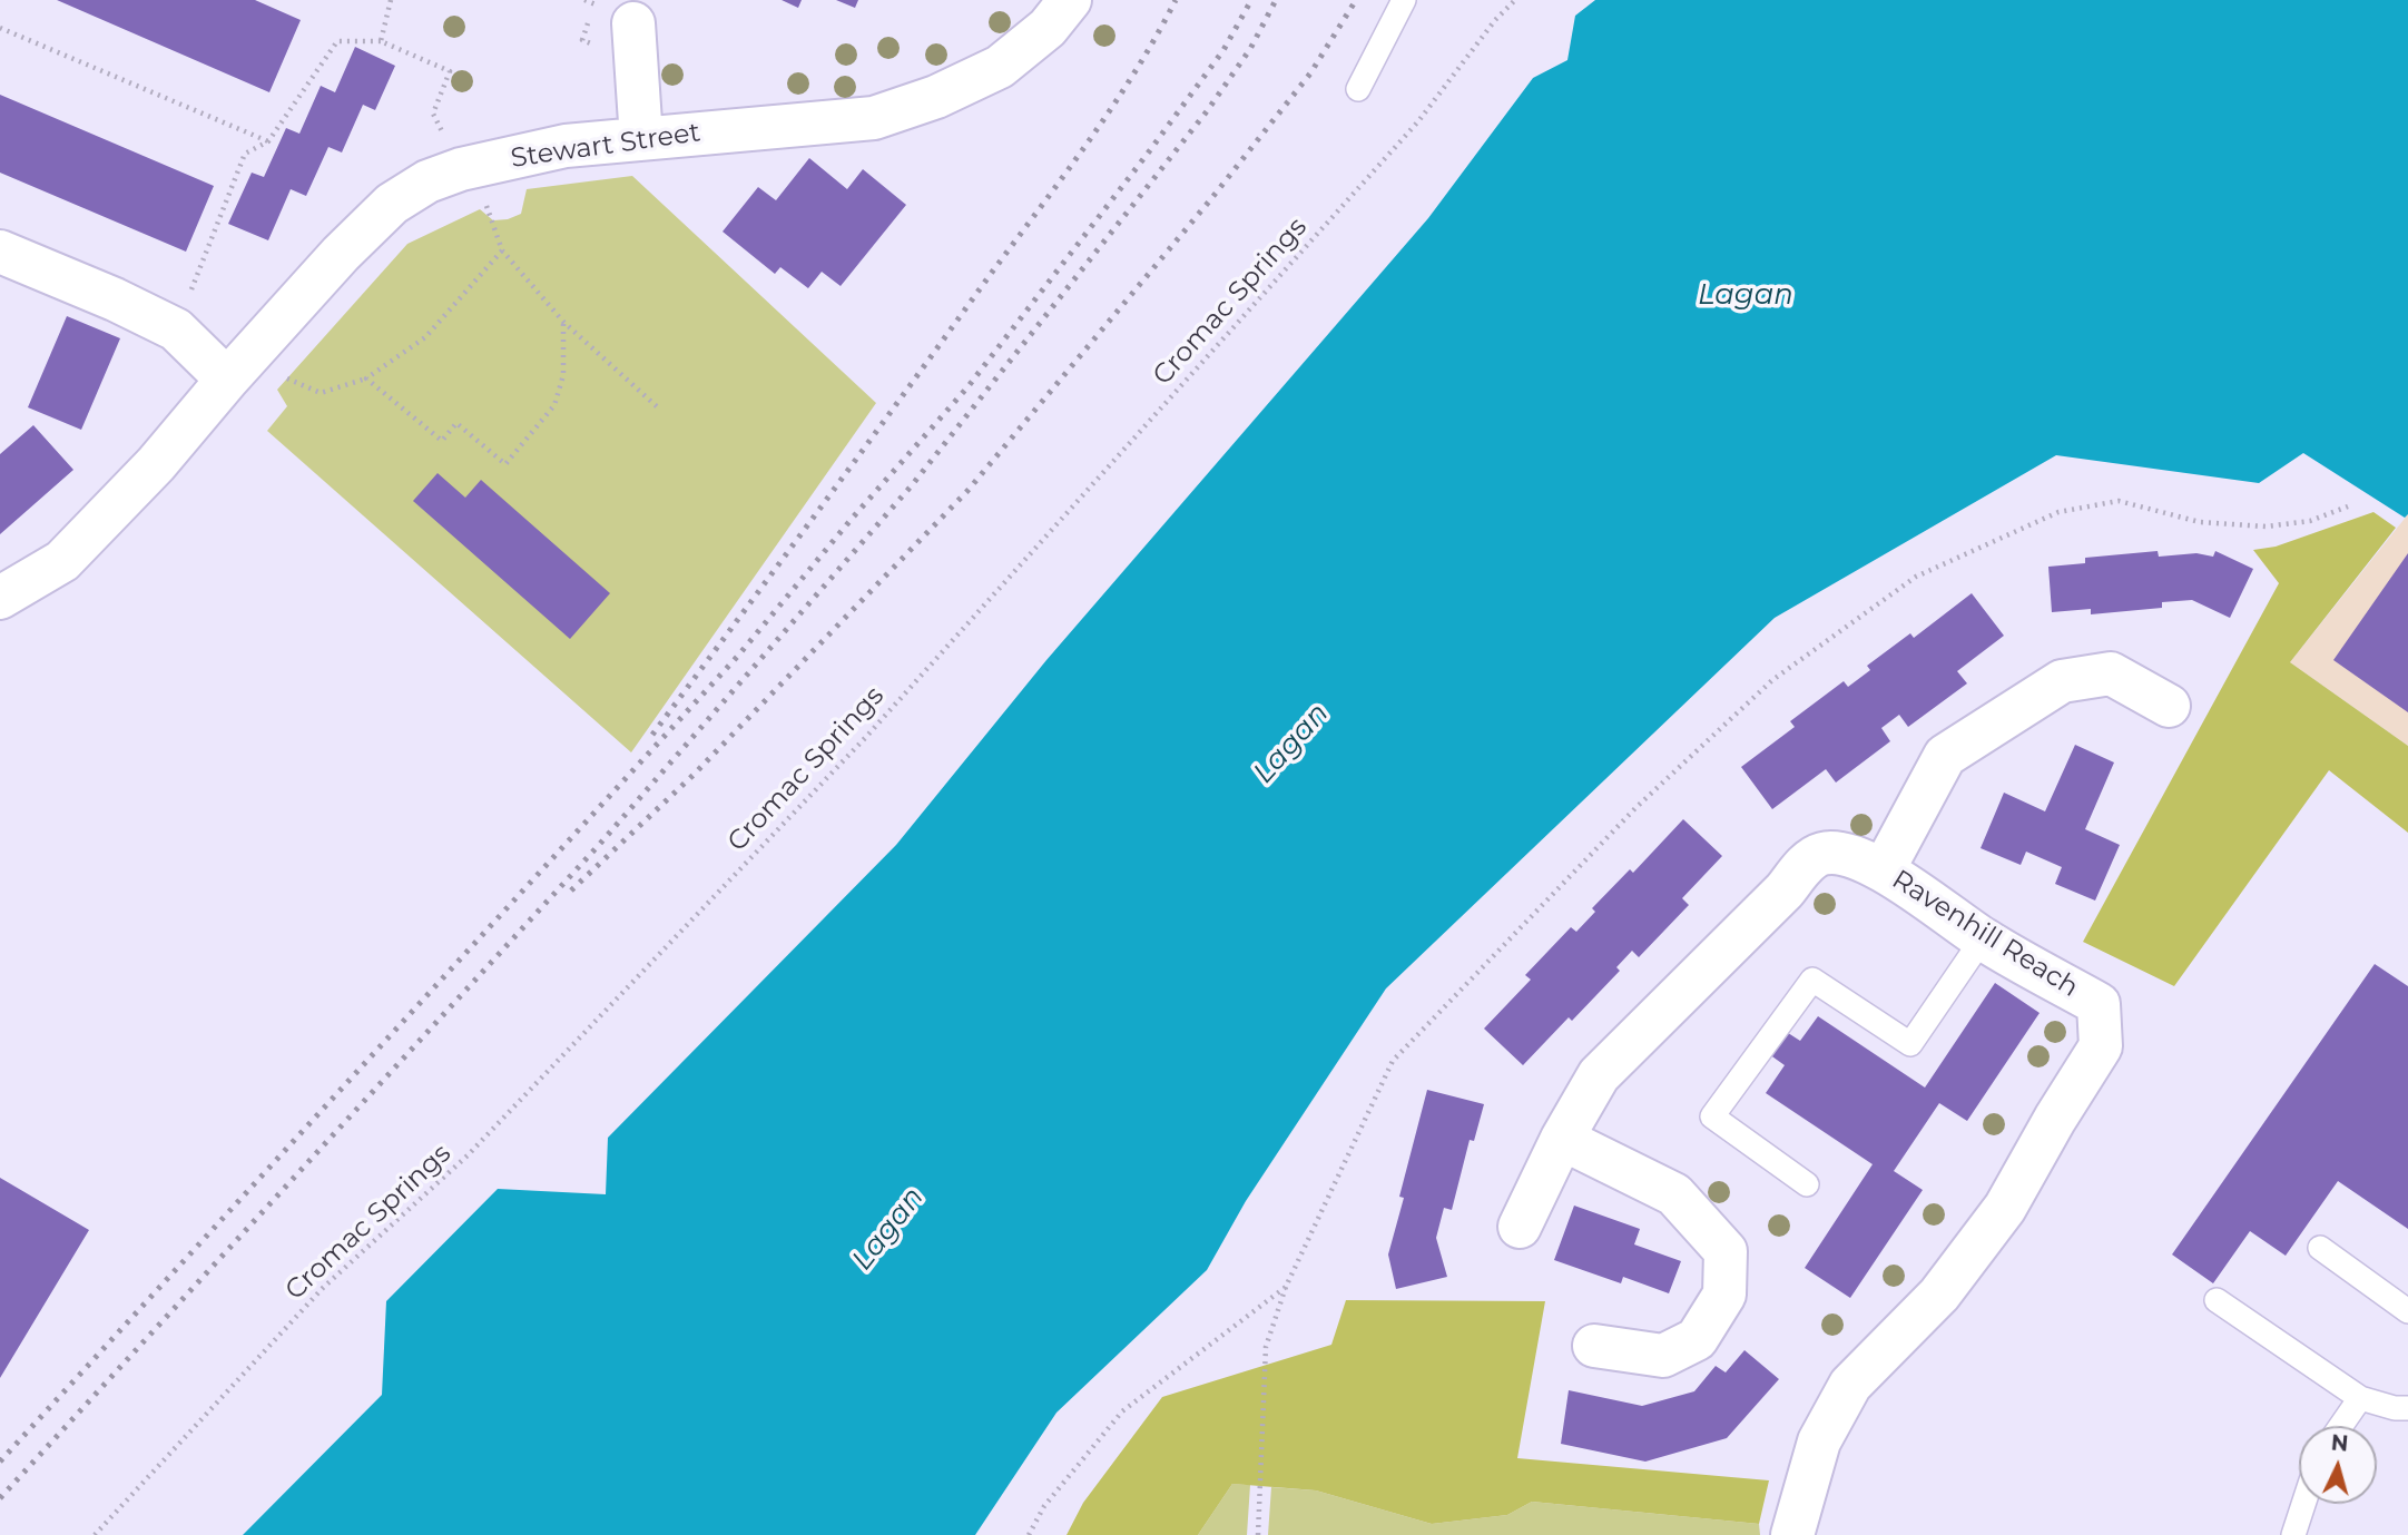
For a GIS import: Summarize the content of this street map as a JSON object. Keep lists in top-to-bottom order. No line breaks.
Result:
{"streets":{"street":["Stewart Street","Ravenhill Reach"],"path":["Cromac Springs"]},"water":["Lagan"],"north":"top"}
